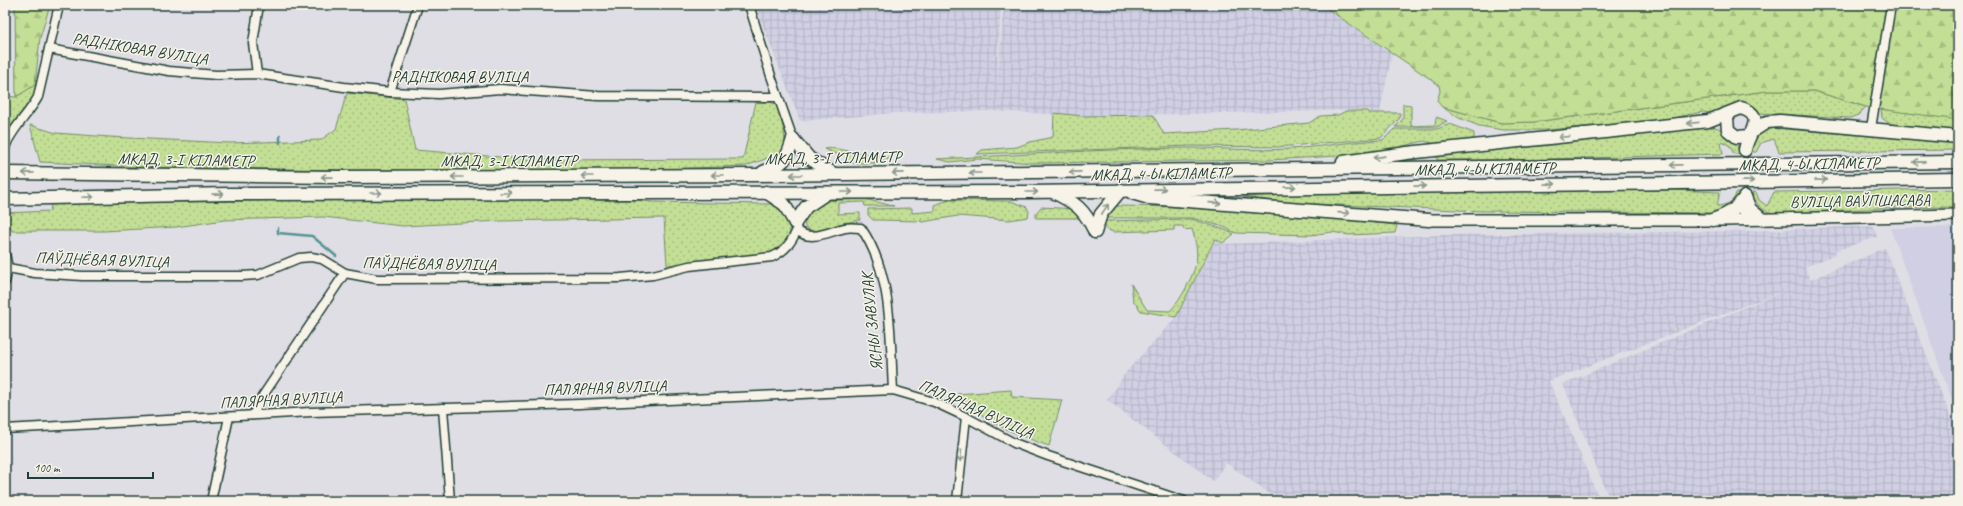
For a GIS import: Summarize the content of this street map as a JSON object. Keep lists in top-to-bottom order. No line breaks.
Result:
{"streets":{"highway":["МКАД, 3-І КІЛАМЕТР","МКАД, 4-Ы КІЛАМЕТР"],"main road":["ВУЛІЦА ВАЎПШАСАВА"],"street":["РАДНІКОВАЯ ВУЛІЦА","ПАЎДНЁВАЯ ВУЛІЦА","ЯСНЫ ЗАВУЛАК","ПАЛЯРНАЯ ВУЛІЦА"]},"crossings":[["МКАД, 3-І КІЛАМЕТР","МКАД, 4-Ы КІЛАМЕТР"],["ПАЎДНЁВАЯ ВУЛІЦА","ЯСНЫ ЗАВУЛАК"],["ЯСНЫ ЗАВУЛАК","ПАЛЯРНАЯ ВУЛІЦА"]],"scale_bar":"100 m"}
